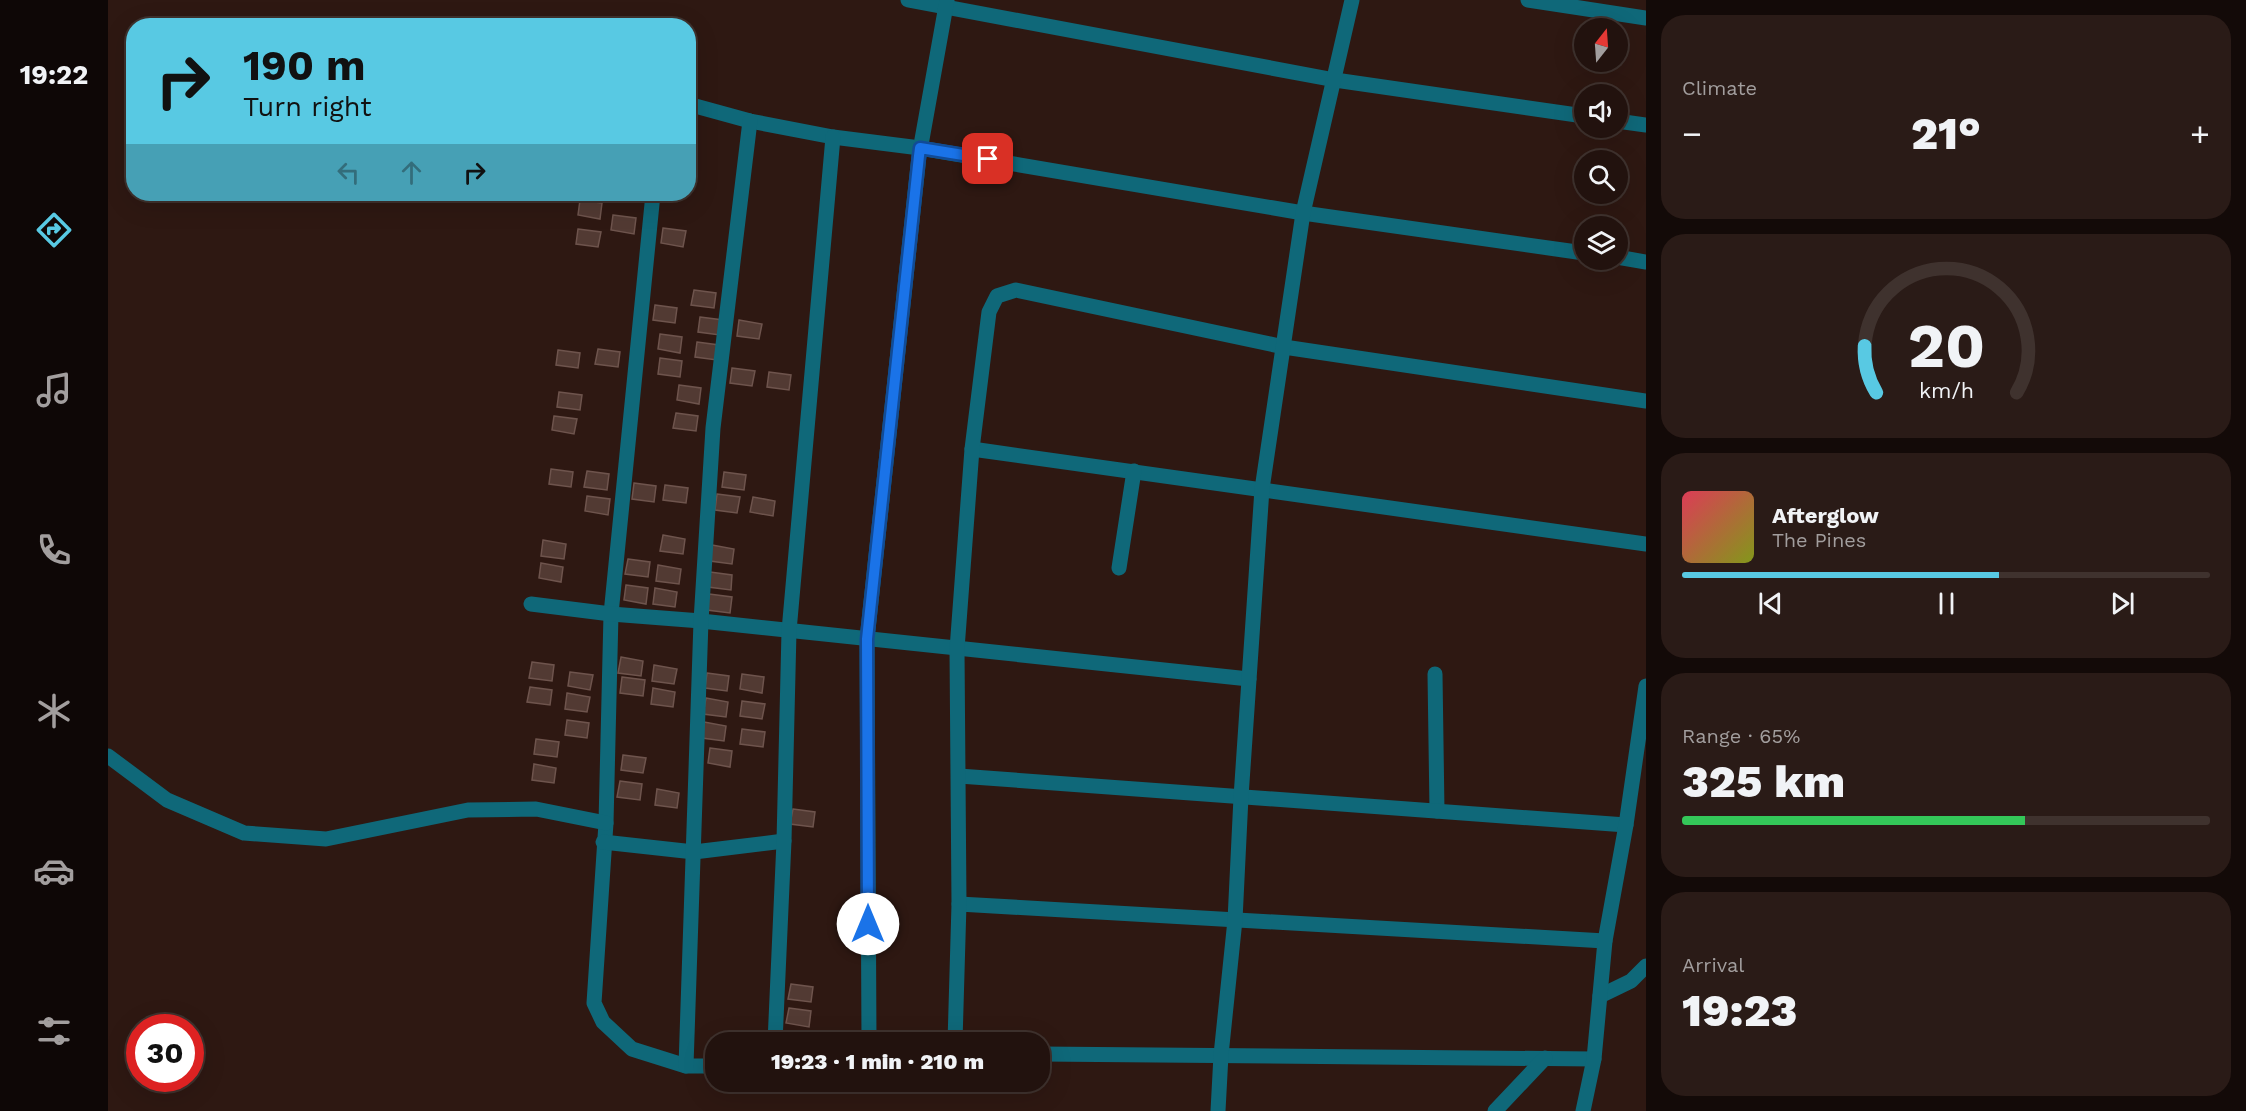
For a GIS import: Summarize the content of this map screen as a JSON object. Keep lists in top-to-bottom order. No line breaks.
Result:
{"north":"top","page":{"tabs":"19:22","tile":["Climate",["Range · 65%","325 km"],["Arrival","19:23"]],"turn":["190 m","Turn right"],"heat":["−","21°","+"],"song":["Afterglow","The Pines"],"limit":"30","trip":"19:23 · 1 min · 210 m","gauge":["20","km/h"]}}
